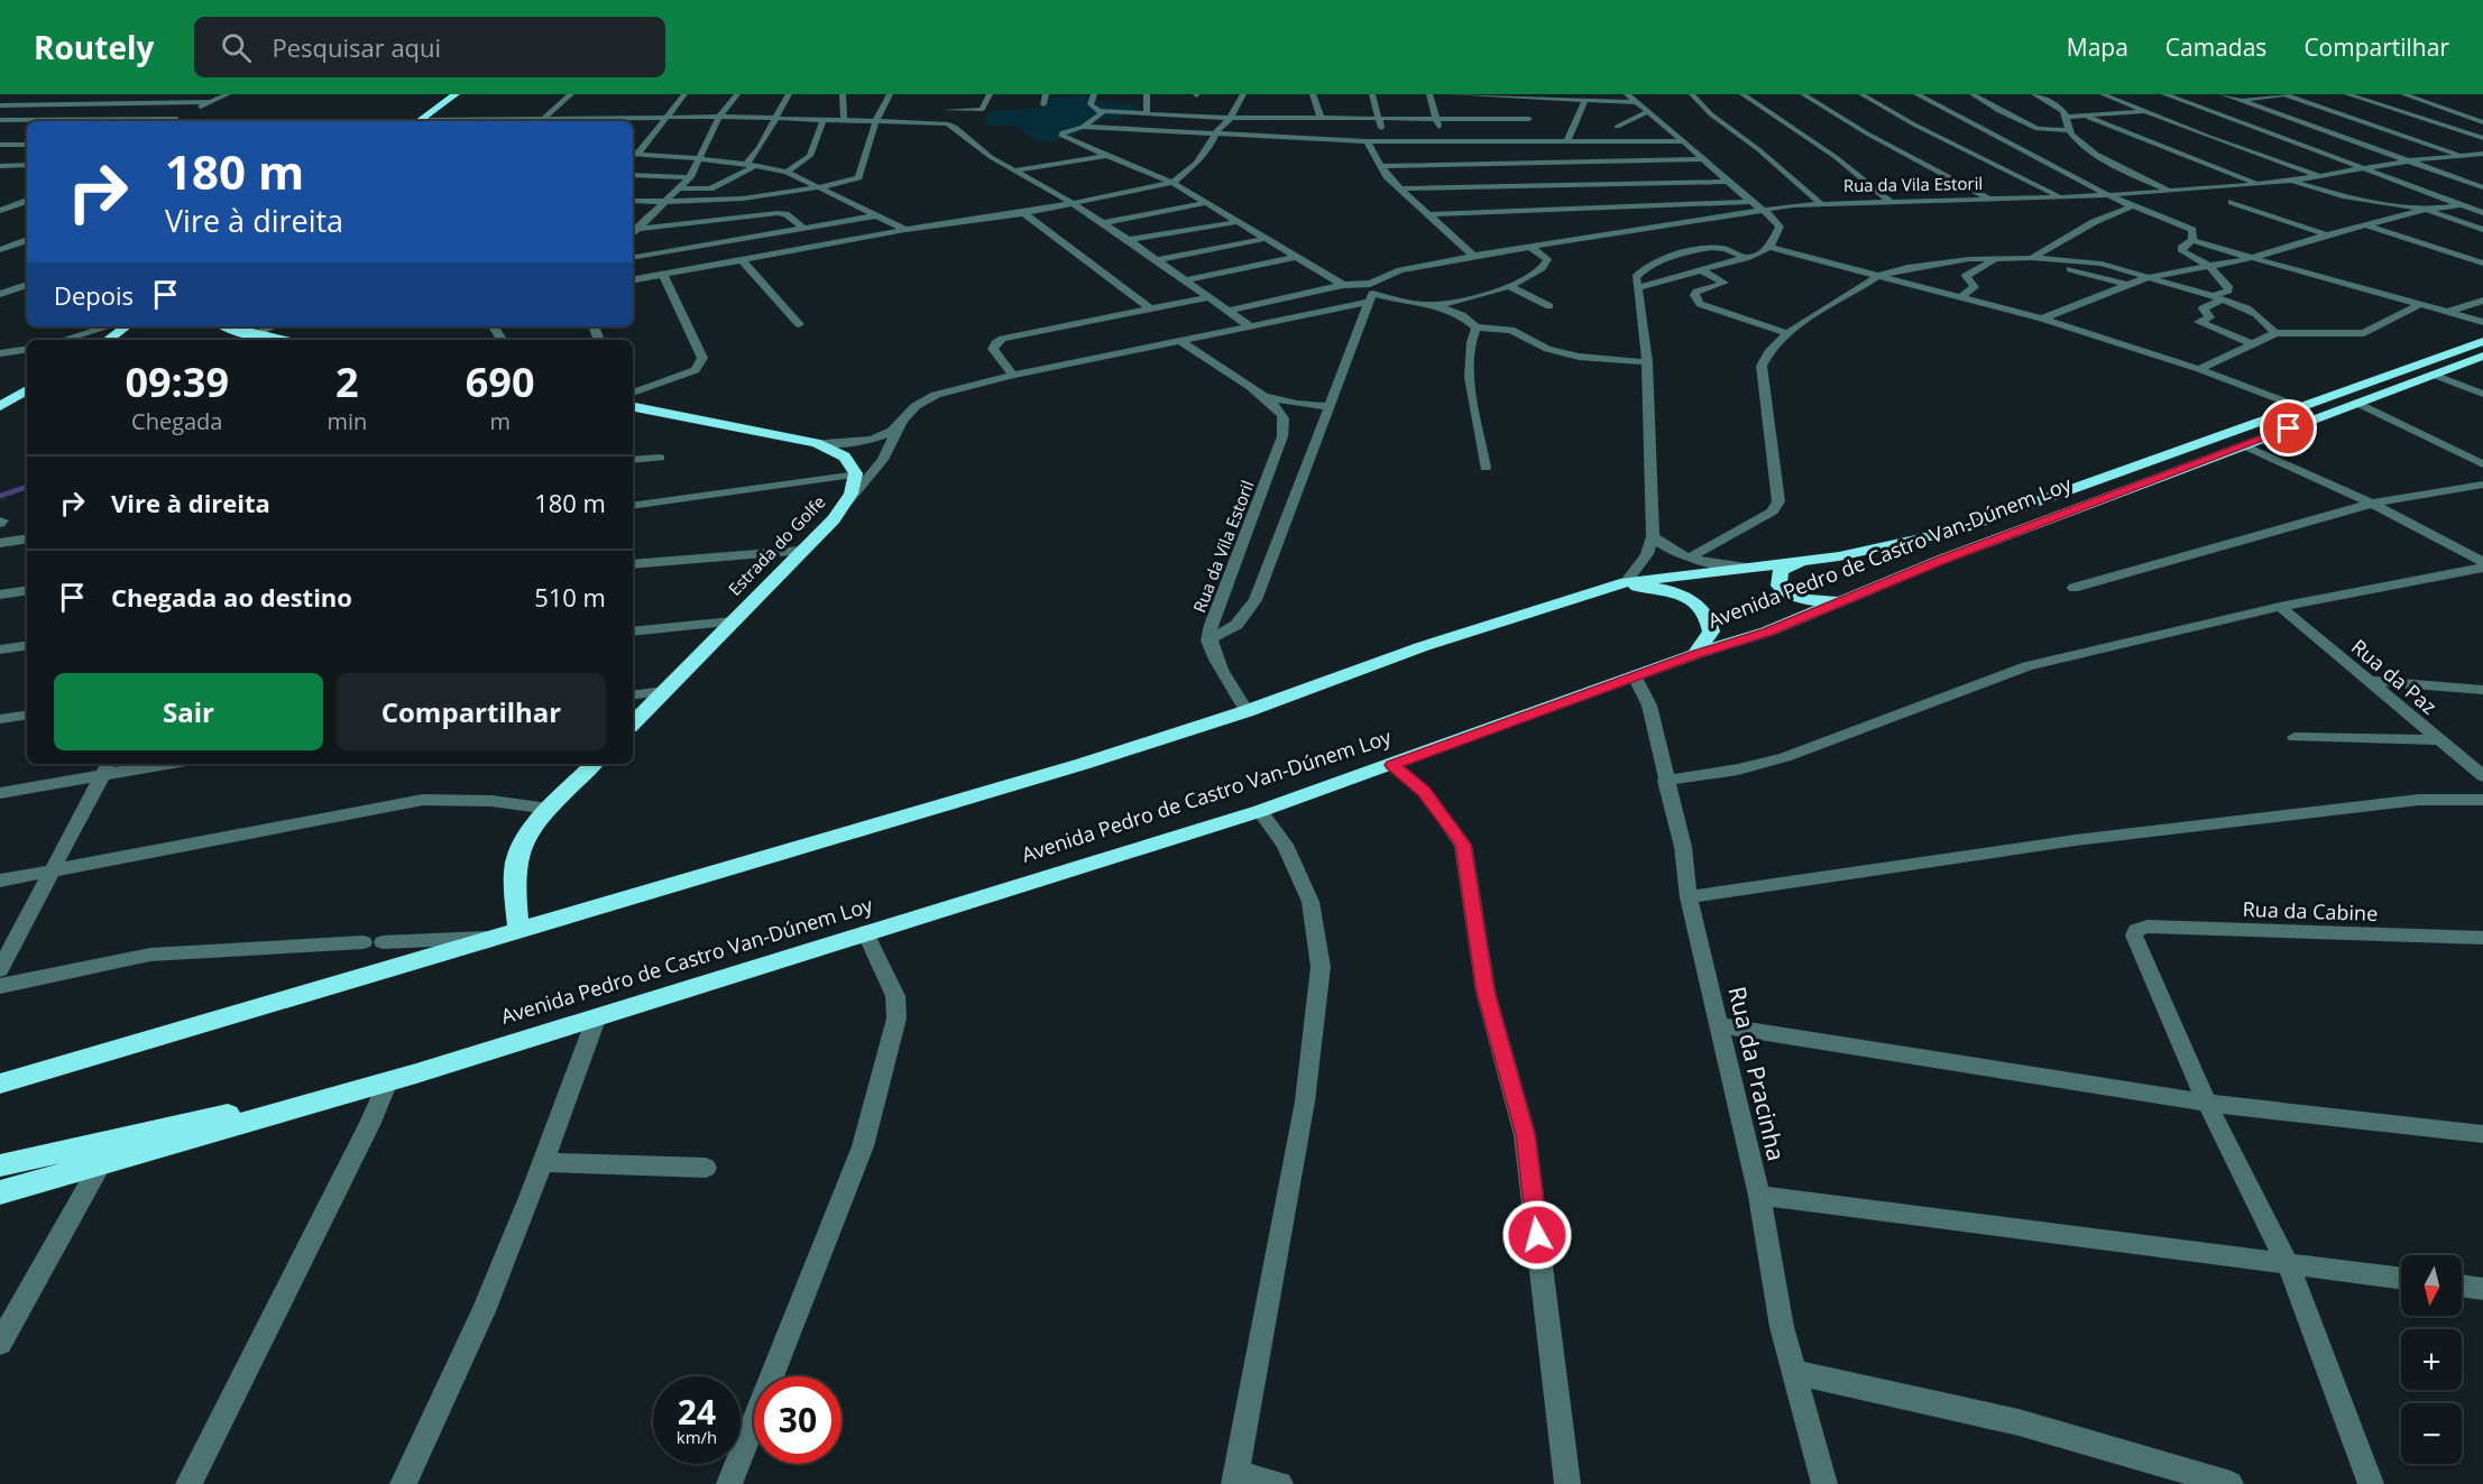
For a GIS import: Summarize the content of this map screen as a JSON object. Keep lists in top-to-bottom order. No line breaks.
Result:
{"streets":{"highway":["Estrada do Golfe","Avenida Pedro de Castro Van-Dúnem Loy"],"street":["Rua da Vila Estoril","Rua da Paz","Rua da Cabine","Rua da Pracinha"]},"crossings":[["Rua da Vila Estoril","Estrada do Golfe"],["Avenida Pedro de Castro Van-Dúnem Loy","Rua da Pracinha"]],"north":"bottom","page":{"header":"Routely","search":"Pesquisar aqui","nav":["Mapa","Camadas","Compartilhar"],"turn":["180 m","Vire à direita"],"then":"Depois","eta":["09:39","Chegada","2","min","690","m"],"list":[{"name":"Vire à direita","value":"180 m"},{"name":"Chegada ao destino","value":"510 m"}],"buttons":["Sair","Compartilhar"],"map_buttons":["+","−"],"speed":"24 km/h","limit":"30"}}
